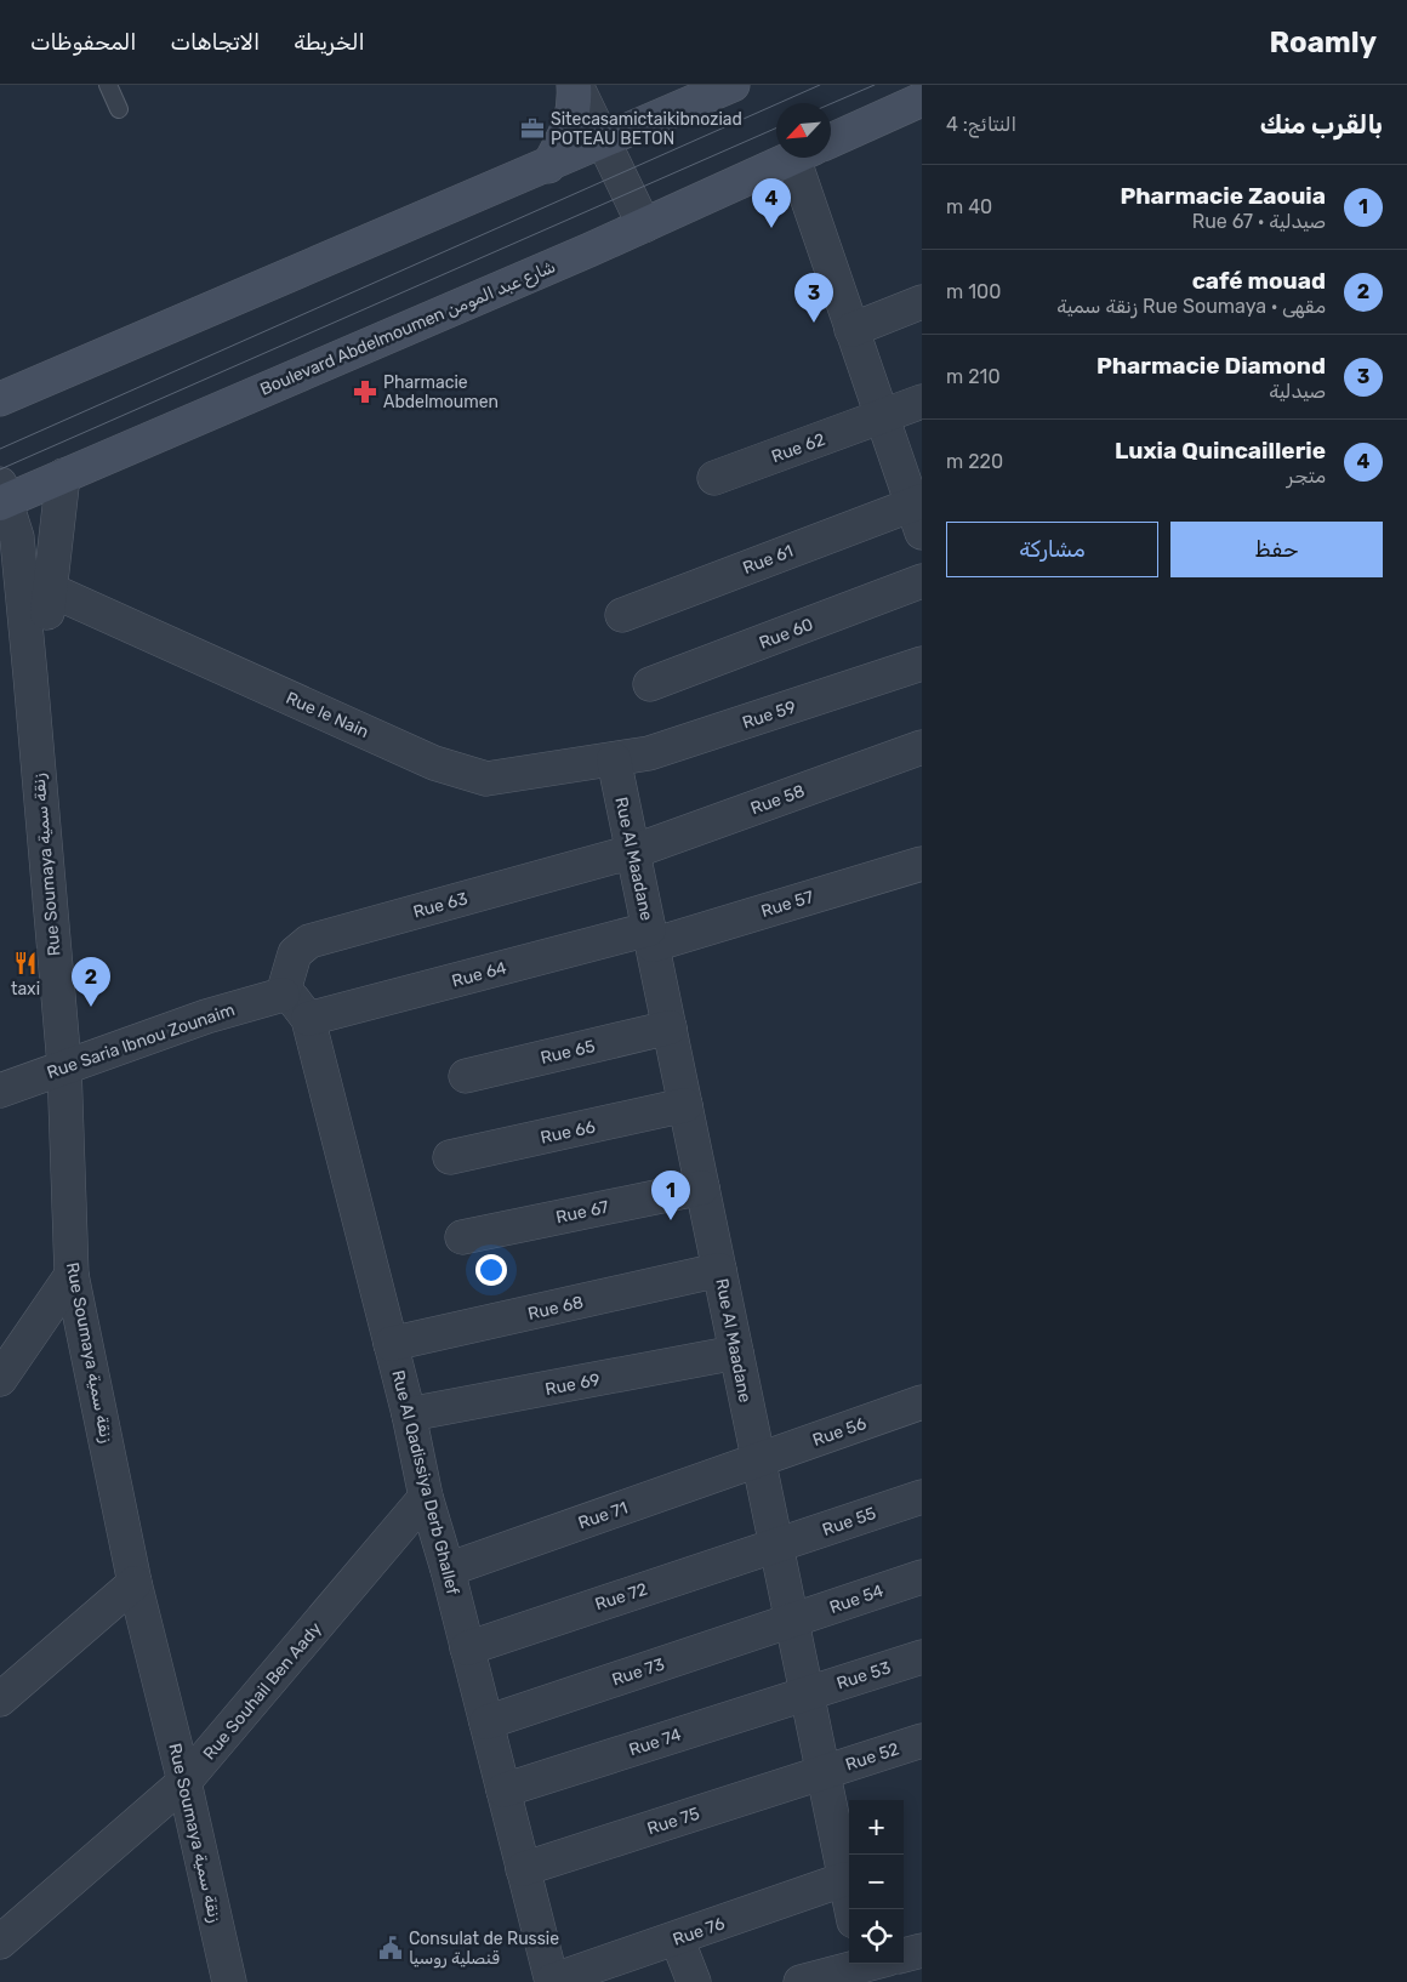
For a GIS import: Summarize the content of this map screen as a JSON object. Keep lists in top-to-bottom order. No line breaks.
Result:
{"streets":{"main road":["Boulevard Abdelmoumen شارع عبد المومن"],"street":["Rue 62","Rue 61","Rue 60","Rue le Nain","Rue 59","Rue 58","Rue Al Maadane","Rue Soumaya زنقة سمية","Rue 57","Rue 63","Rue 64","Rue Saria Ibnou Zounaim","Rue 65","Rue 66","Rue 67","Rue 68","Rue 69","Rue 56","Rue Al Qadissiya Derb Ghallef","Rue 71","Rue 55","Rue 72","Rue 54","Rue 73","Rue 53","Rue Souhail Ben Aady","Rue 74","Rue 52","Rue 75","Rue 76"]},"crossings":[["Boulevard Abdelmoumen شارع عبد المومن","Rue Soumaya زنقة سمية"],["Rue le Nain","Rue 59"],["Rue le Nain","Rue Al Maadane"],["Rue le Nain","Rue Soumaya زنقة سمية"],["Rue 59","Rue Al Maadane"],["Rue 58","Rue Al Maadane"],["Rue 58","Rue 63"],["Rue Al Maadane","Rue 57"],["Rue Al Maadane","Rue 63"],["Rue Al Maadane","Rue 64"],["Rue Al Maadane","Rue 65"],["Rue Al Maadane","Rue 66"],["Rue Al Maadane","Rue 67"],["Rue Al Maadane","Rue 68"],["Rue Al Maadane","Rue 69"],["Rue Al Maadane","Rue 56"],["Rue Al Maadane","Rue 71"],["Rue Al Maadane","Rue 55"],["Rue Al Maadane","Rue 72"],["Rue Al Maadane","Rue 54"],["Rue Al Maadane","Rue 73"],["Rue Al Maadane","Rue 53"],["Rue Al Maadane","Rue 74"],["Rue Al Maadane","Rue 52"],["Rue Al Maadane","Rue 75"],["Rue Al Maadane","Rue 76"],["Rue Soumaya زنقة سمية","Rue Saria Ibnou Zounaim"],["Rue Soumaya زنقة سمية","Rue Souhail Ben Aady"],["Rue 57","Rue 64"],["Rue 63","Rue Saria Ibnou Zounaim"],["Rue 63","Rue Al Qadissiya Derb Ghallef"],["Rue 64","Rue Al Qadissiya Derb Ghallef"],["Rue Saria Ibnou Zounaim","Rue Al Qadissiya Derb Ghallef"],["Rue 68","Rue Al Qadissiya Derb Ghallef"],["Rue 69","Rue Al Qadissiya Derb Ghallef"],["Rue 56","Rue 71"],["Rue Al Qadissiya Derb Ghallef","Rue 71"],["Rue Al Qadissiya Derb Ghallef","Rue 72"],["Rue Al Qadissiya Derb Ghallef","Rue 73"],["Rue Al Qadissiya Derb Ghallef","Rue Souhail Ben Aady"],["Rue Al Qadissiya Derb Ghallef","Rue 74"],["Rue Al Qadissiya Derb Ghallef","Rue 75"],["Rue Al Qadissiya Derb Ghallef","Rue 76"],["Rue 55","Rue 72"],["Rue 54","Rue 73"],["Rue 53","Rue 74"],["Rue 52","Rue 75"]],"places":{"office":["Sitecasamictaikibnoziad POTEAU BETON"],"pharmacy":["Pharmacie Abdelmoumen"],"restaurant":["taxi"],"public building":["Consulat de Russie قنصلية روسيا"]},"north":"bottom left","page":{"header":"Roamly","nav":["الخريطة","الاتجاهات","المحفوظات"],"heading":["بالقرب منك","النتائج: 4"],"list":[{"mark":"1","name":"Pharmacie Zaouia","note":"صيدلية · Rue 67","value":"40 m"},{"mark":"2","name":"café mouad","note":"مقهى · Rue Soumaya زنقة سمية","value":"100 m"},{"mark":"3","name":"Pharmacie Diamond","note":"صيدلية","value":"210 m"},{"mark":"4","name":"Luxia Quincaillerie","note":"متجر","value":"220 m"}],"pins":["4","3","2","1"],"buttons":["حفظ","مشاركة"],"map_buttons":["+","−"]}}
